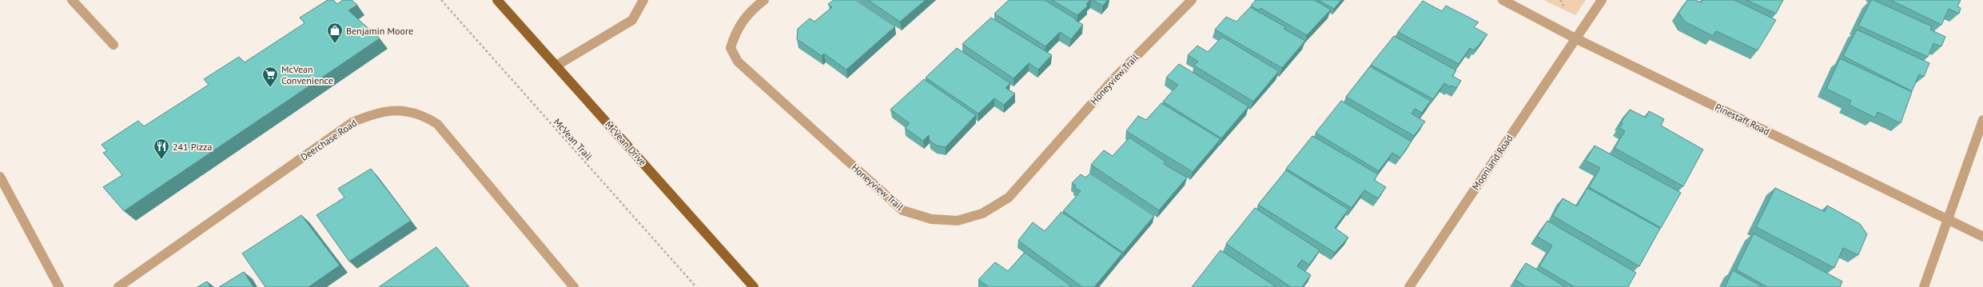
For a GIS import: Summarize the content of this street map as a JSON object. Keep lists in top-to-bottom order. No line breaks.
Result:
{"streets":{"main road":["McVean Drive"],"street":["Honeyview Trail","Pinestaff Road","Deerchase Road","Moonland Road"],"path":["McVean Trail"]},"crossings":[["Pinestaff Road","Moonland Road"]],"places":{"shop":["Benjamin Moore"],"supermarket":["McVean Convenience"],"restaurant":["241 Pizza"]}}
